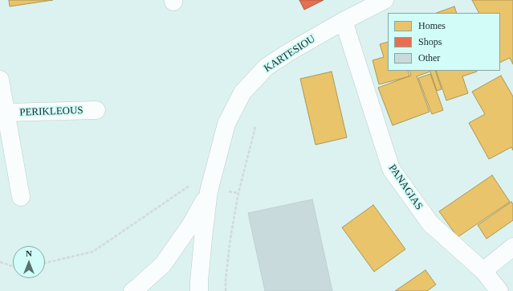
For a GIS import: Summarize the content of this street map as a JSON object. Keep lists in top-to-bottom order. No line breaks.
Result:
{"streets":{"street":["KARTESIOU","PERIKLEOUS","PANAGIAS"]},"crossings":[["KARTESIOU","PANAGIAS"]],"legend":["Homes","Shops","Other"],"north":"top"}
